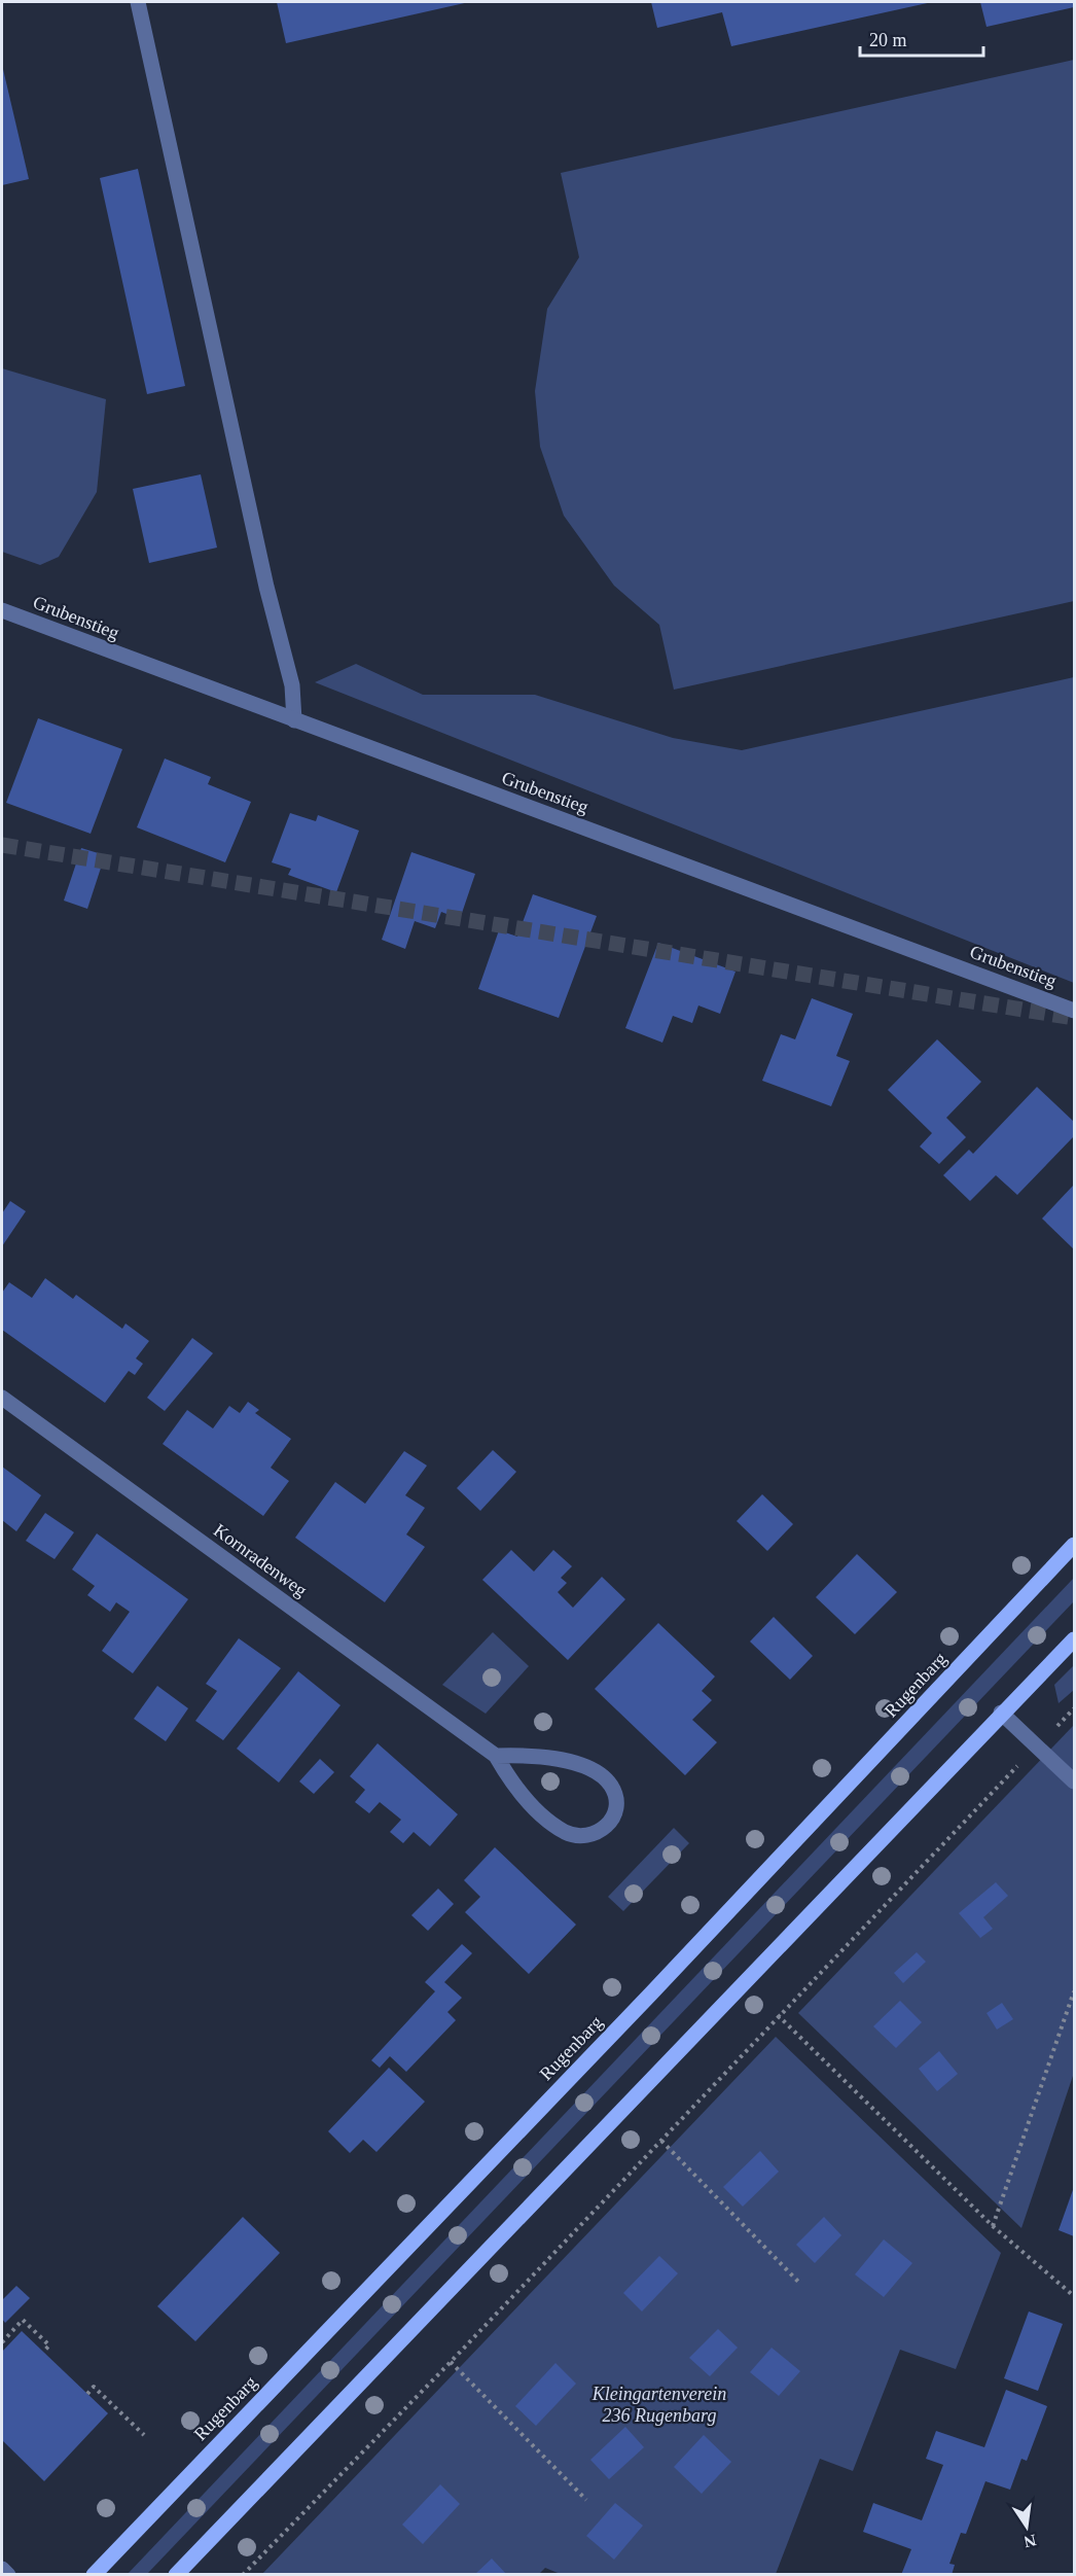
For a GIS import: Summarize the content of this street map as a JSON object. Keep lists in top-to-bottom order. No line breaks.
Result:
{"streets":{"main road":["Rugenbarg"],"street":["Grubenstieg","Kornradenweg"]},"parks":["Kleingartenverein 236 Rugenbarg"],"scale_bar":"20 m","north":"bottom"}
